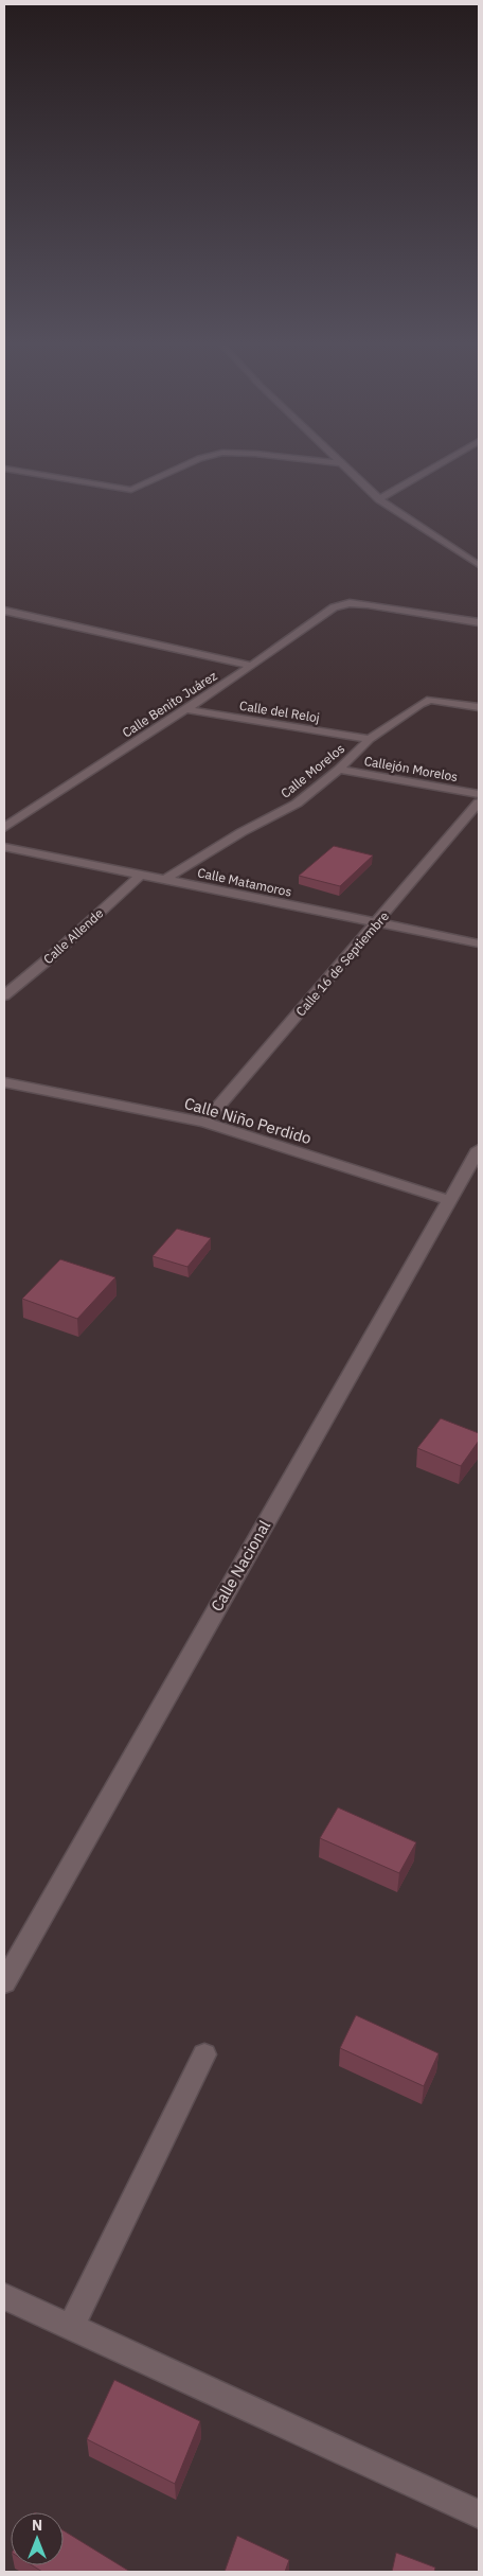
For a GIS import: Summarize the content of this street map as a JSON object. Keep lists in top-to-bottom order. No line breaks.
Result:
{"streets":{"street":["Calle Benito Juárez","Calle del Reloj","Callejón Morelos","Calle Morelos","Calle Matamoros","Calle Allende","Calle 16 de Septiembre","Calle Niño Perdido","Calle Nacional"]},"crossings":[["Calle Benito Juárez","Calle del Reloj"],["Calle del Reloj","Calle Morelos"],["Callejón Morelos","Calle Morelos"],["Calle Morelos","Calle Matamoros"],["Calle Matamoros","Calle Allende"],["Calle Matamoros","Calle 16 de Septiembre"],["Calle 16 de Septiembre","Calle Niño Perdido"],["Calle Niño Perdido","Calle Nacional"]],"north":"top"}
